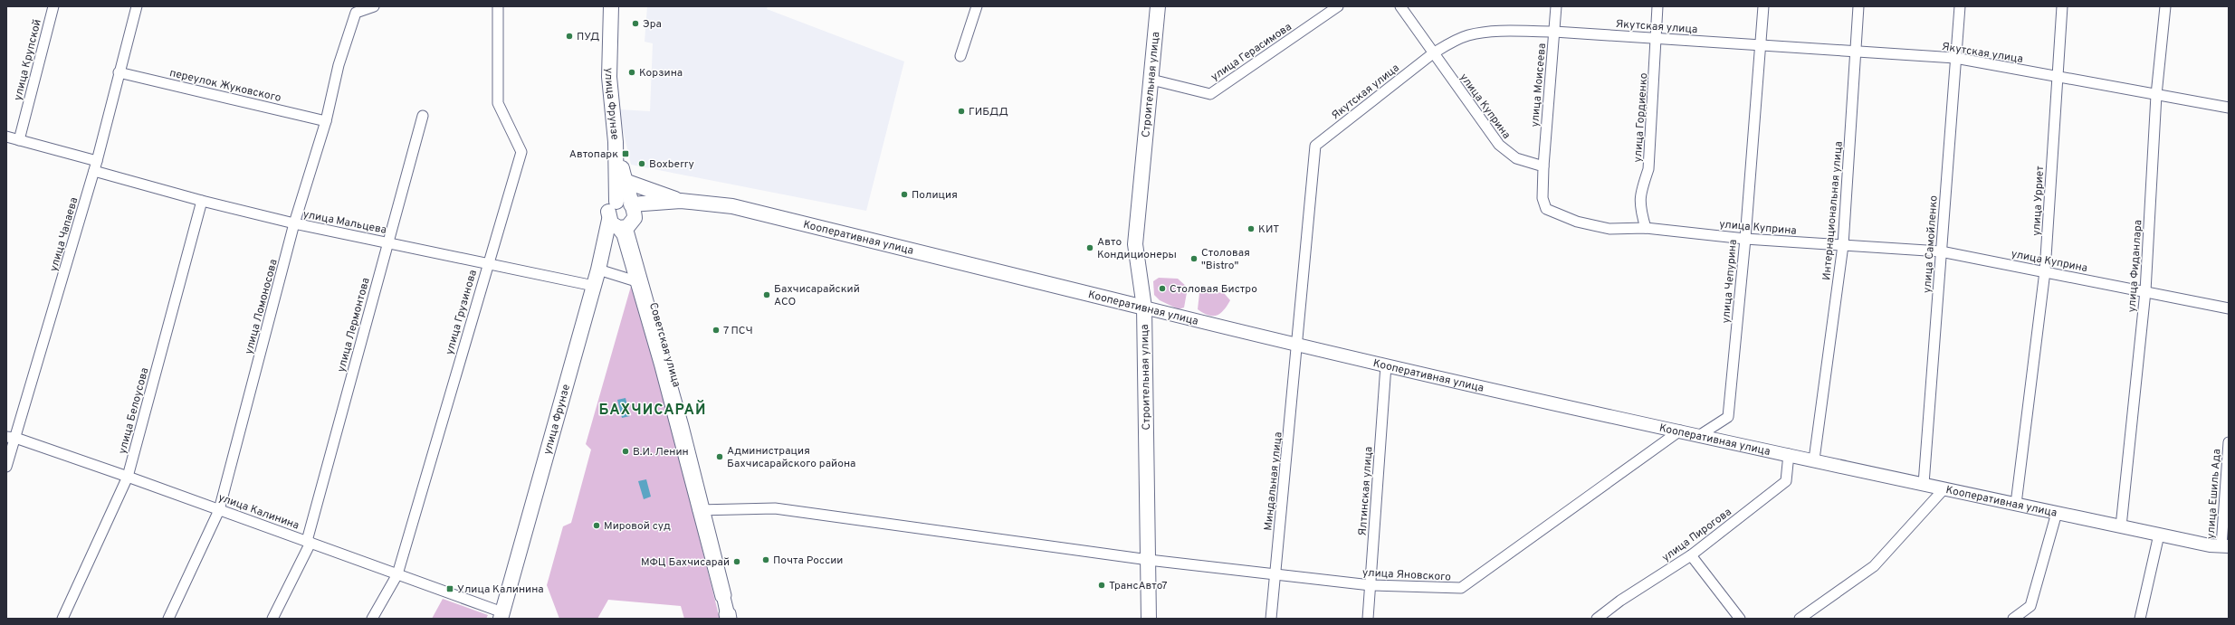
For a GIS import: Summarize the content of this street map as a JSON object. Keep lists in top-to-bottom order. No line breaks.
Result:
{"streets":{"main road":["Строительная улица","улица Фрунзе","Кооперативная улица"],"street":["Якутская улица","улица Герасимова","улица Крупской","переулок Жуковского","улица Моисеева","улица Куприна","улица Гордиенко","улица Урриет","Интернациональная улица","улица Мальцева","улица Чапаева","улица Самойленко","улица Фиданлара","улица Чепурина","улица Ломоносова","улица Грузинова","улица Лермонтова","Советская улица","улица Белоусова","Миндальная улица","Ялтинская улица","улица Ешиль Ада","улица Калинина","улица Пирогова","улица Яновского"]},"crossings":[["Якутская улица","улица Моисеева"],["Якутская улица","улица Куприна"],["Якутская улица","улица Гордиенко"],["Якутская улица","улица Урриет"],["Якутская улица","Интернациональная улица"],["Якутская улица","Кооперативная улица"],["Якутская улица","улица Самойленко"],["Якутская улица","улица Фиданлара"],["Якутская улица","улица Чепурина"],["Якутская улица","Миндальная улица"],["улица Герасимова","Строительная улица"],["переулок Жуковского","улица Чапаева"],["переулок Жуковского","улица Ломоносова"],["Строительная улица","Кооперативная улица"],["Строительная улица","улица Яновского"],["улица Моисеева","улица Куприна"],["улица Фрунзе","улица Мальцева"],["улица Фрунзе","Кооперативная улица"],["улица Фрунзе","Советская улица"],["улица Фрунзе","улица Калинина"],["улица Куприна","улица Гордиенко"],["улица Куприна","улица Урриет"],["улица Куприна","Интернациональная улица"],["улица Куприна","улица Самойленко"],["улица Куприна","улица Фиданлара"],["улица Куприна","улица Чепурина"],["улица Урриет","Кооперативная улица"],["Интернациональная улица","Кооперативная улица"],["улица Мальцева","улица Чапаева"],["улица Мальцева","улица Ломоносова"],["улица Мальцева","улица Грузинова"],["улица Мальцева","улица Лермонтова"],["улица Мальцева","улица Белоусова"],["улица Чапаева","улица Калинина"],["Кооперативная улица","улица Самойленко"],["Кооперативная улица","улица Фиданлара"],["Кооперативная улица","улица Чепурина"],["Кооперативная улица","Миндальная улица"],["Кооперативная улица","Ялтинская улица"],["Кооперативная улица","улица Ешиль Ада"],["Кооперативная улица","улица Пирогова"],["Кооперативная улица","улица Яновского"],["улица Ломоносова","улица Калинина"],["улица Грузинова","улица Калинина"],["улица Лермонтова","улица Калинина"],["Советская улица","улица Яновского"],["улица Белоусова","улица Калинина"],["Миндальная улица","улица Яновского"],["Ялтинская улица","улица Яновского"]],"districts":["БАХЧИСАРАЙ"],"places":{"other":["Эра","ПУД","Корзина","ГИБДД","Boxberry","Полиция","КИТ","Авто Кондиционеры","Столовая \"Bistro\"","Столовая Бистро","Бахчисарайский АСО","7 ПСЧ","В.И. Ленин","Администрация Бахчисарайского района","Мировой суд","Почта России","МФЦ Бахчисарай","ТрансАвто7"],"transit":["Автопарк","Улица Калинина"]}}
